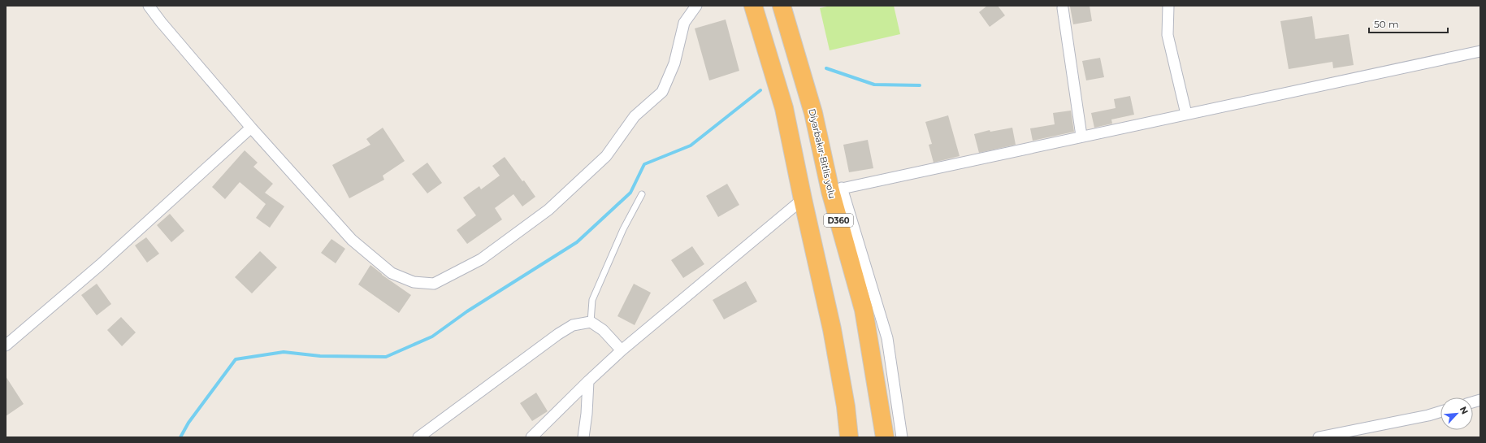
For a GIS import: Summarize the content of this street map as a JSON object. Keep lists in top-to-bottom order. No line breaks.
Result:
{"streets":{"highway":["Diyarbakır-Bitlis yolu","D360"]},"scale_bar":"50 m","north":"top right"}
